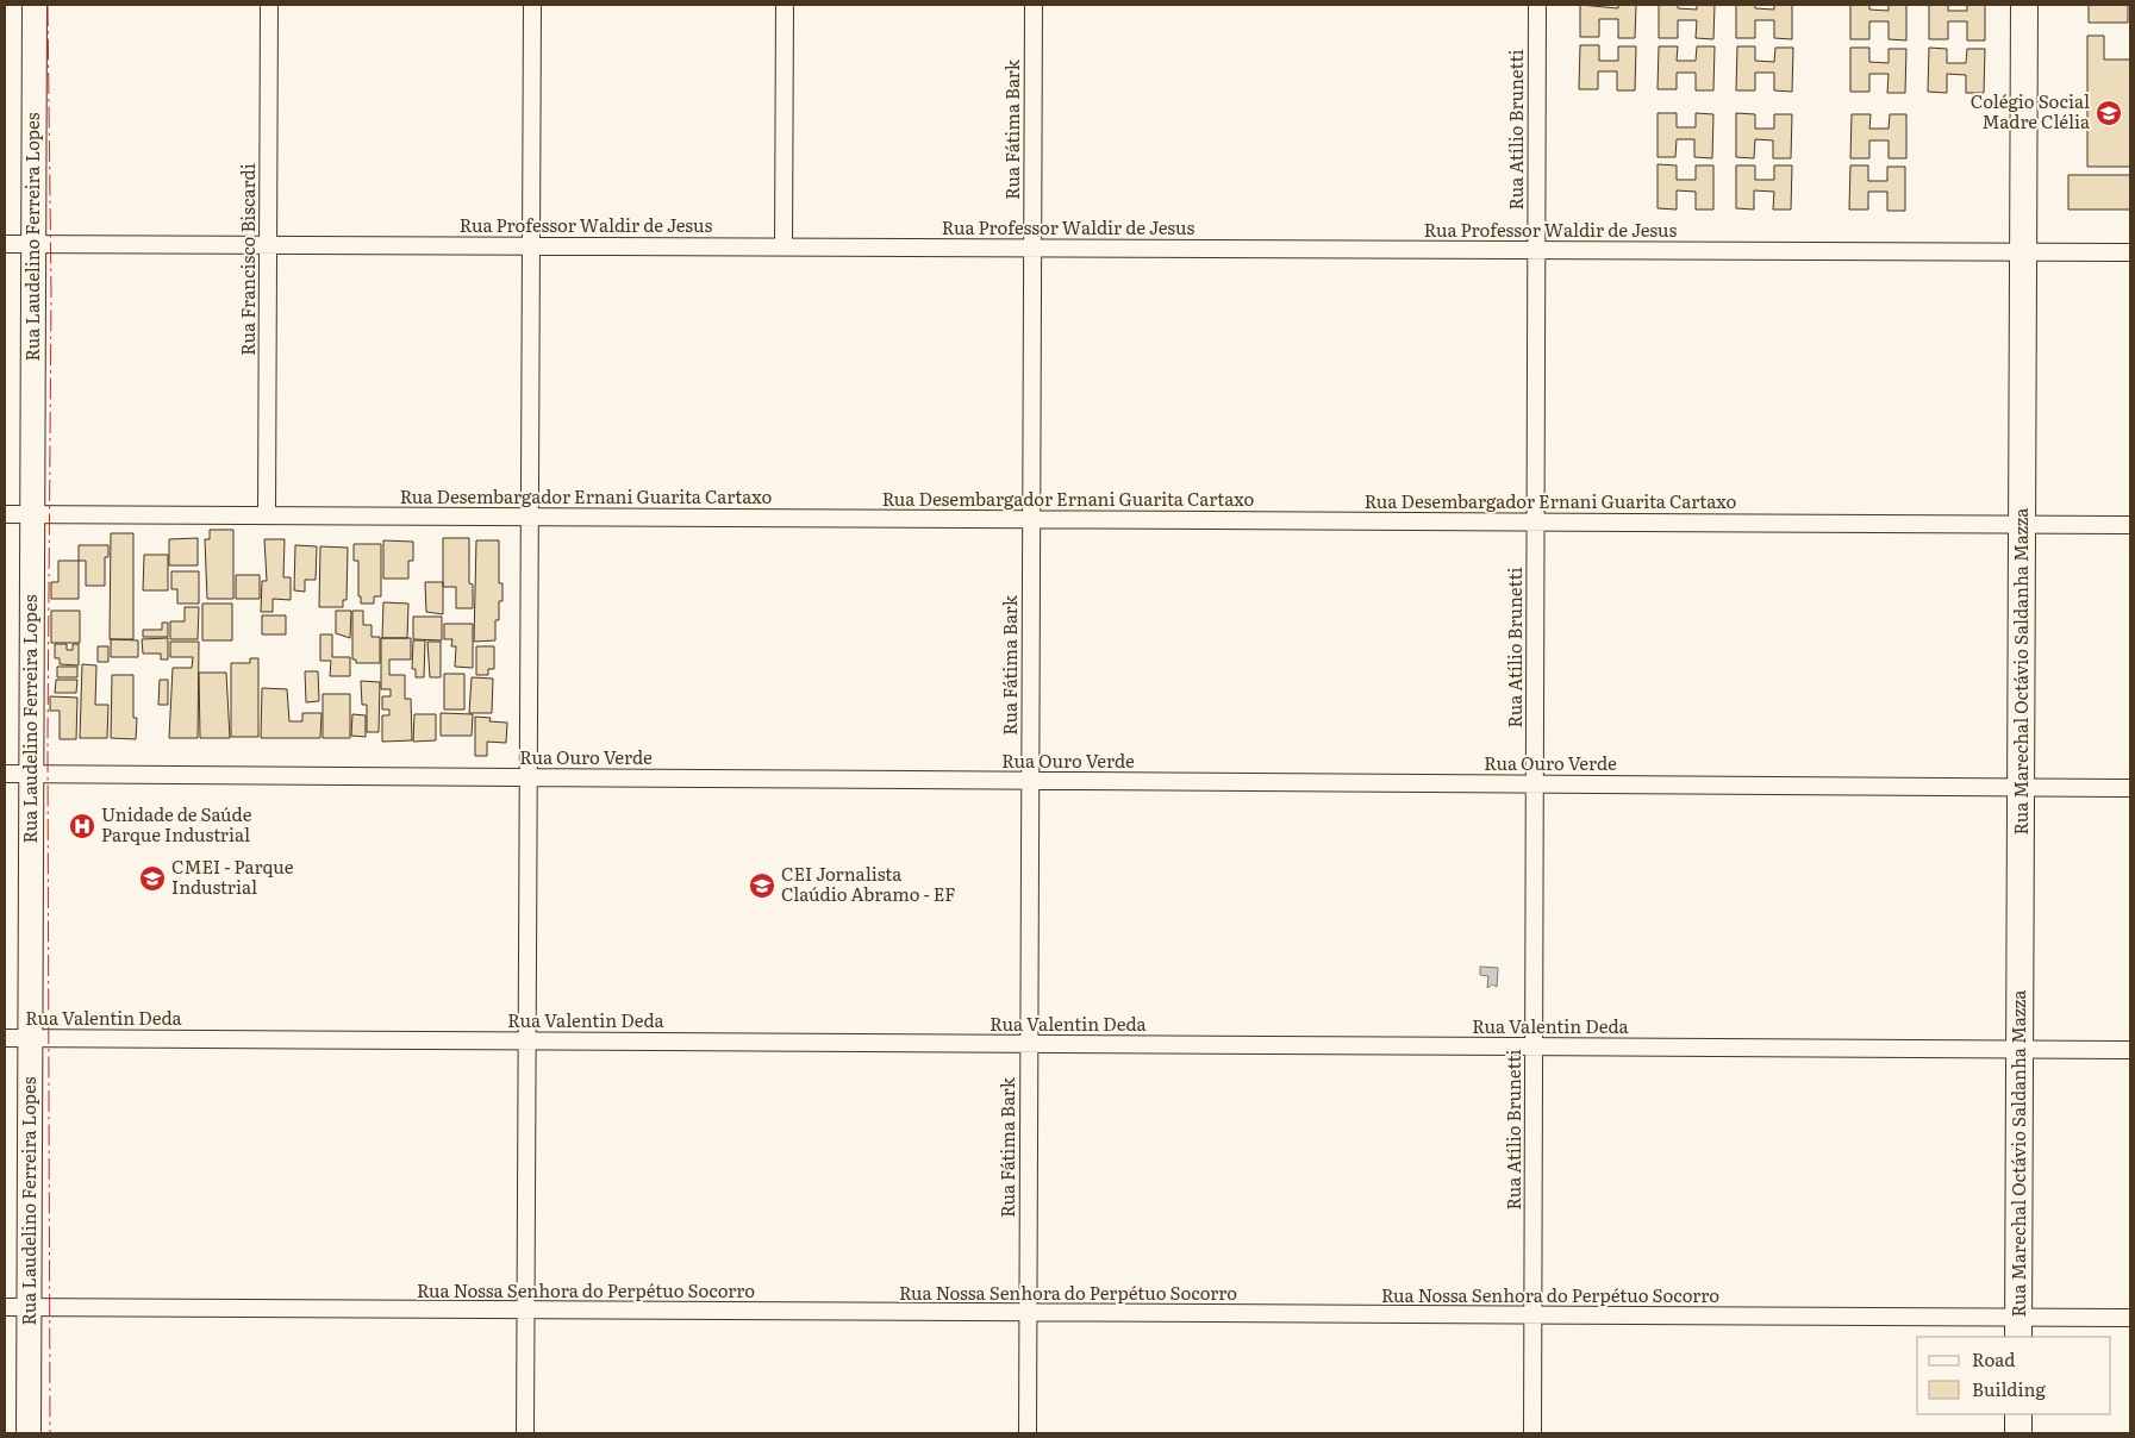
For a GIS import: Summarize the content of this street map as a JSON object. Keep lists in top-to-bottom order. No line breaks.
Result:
{"streets":{"main road":["Rua Marechal Octávio Saldanha Mazza"],"street":["Rua Fátima Bark","Rua Atílio Brunetti","Rua Professor Waldir de Jesus","Rua Laudelino Ferreira Lopes","Rua Francisco Biscardi","Rua Desembargador Ernani Guarita Cartaxo","Rua Ouro Verde","Rua Valentin Deda","Rua Nossa Senhora do Perpétuo Socorro"]},"crossings":[["Rua Fátima Bark","Rua Professor Waldir de Jesus"],["Rua Fátima Bark","Rua Desembargador Ernani Guarita Cartaxo"],["Rua Fátima Bark","Rua Ouro Verde"],["Rua Fátima Bark","Rua Valentin Deda"],["Rua Fátima Bark","Rua Nossa Senhora do Perpétuo Socorro"],["Rua Atílio Brunetti","Rua Professor Waldir de Jesus"],["Rua Atílio Brunetti","Rua Desembargador Ernani Guarita Cartaxo"],["Rua Atílio Brunetti","Rua Ouro Verde"],["Rua Atílio Brunetti","Rua Valentin Deda"],["Rua Atílio Brunetti","Rua Nossa Senhora do Perpétuo Socorro"],["Rua Professor Waldir de Jesus","Rua Laudelino Ferreira Lopes"],["Rua Professor Waldir de Jesus","Rua Francisco Biscardi"],["Rua Professor Waldir de Jesus","Rua Marechal Octávio Saldanha Mazza"],["Rua Laudelino Ferreira Lopes","Rua Desembargador Ernani Guarita Cartaxo"],["Rua Laudelino Ferreira Lopes","Rua Ouro Verde"],["Rua Laudelino Ferreira Lopes","Rua Valentin Deda"],["Rua Laudelino Ferreira Lopes","Rua Nossa Senhora do Perpétuo Socorro"],["Rua Francisco Biscardi","Rua Desembargador Ernani Guarita Cartaxo"],["Rua Desembargador Ernani Guarita Cartaxo","Rua Marechal Octávio Saldanha Mazza"],["Rua Marechal Octávio Saldanha Mazza","Rua Ouro Verde"],["Rua Marechal Octávio Saldanha Mazza","Rua Valentin Deda"],["Rua Marechal Octávio Saldanha Mazza","Rua Nossa Senhora do Perpétuo Socorro"]],"places":{"school or university":["Colégio Social Madre Clélia","CMEI - Parque Industrial","CEI Jornalista Claúdio Abramo - EF"],"hospital":["Unidade de Saúde Parque Industrial"]},"legend":["Road","Building"]}
